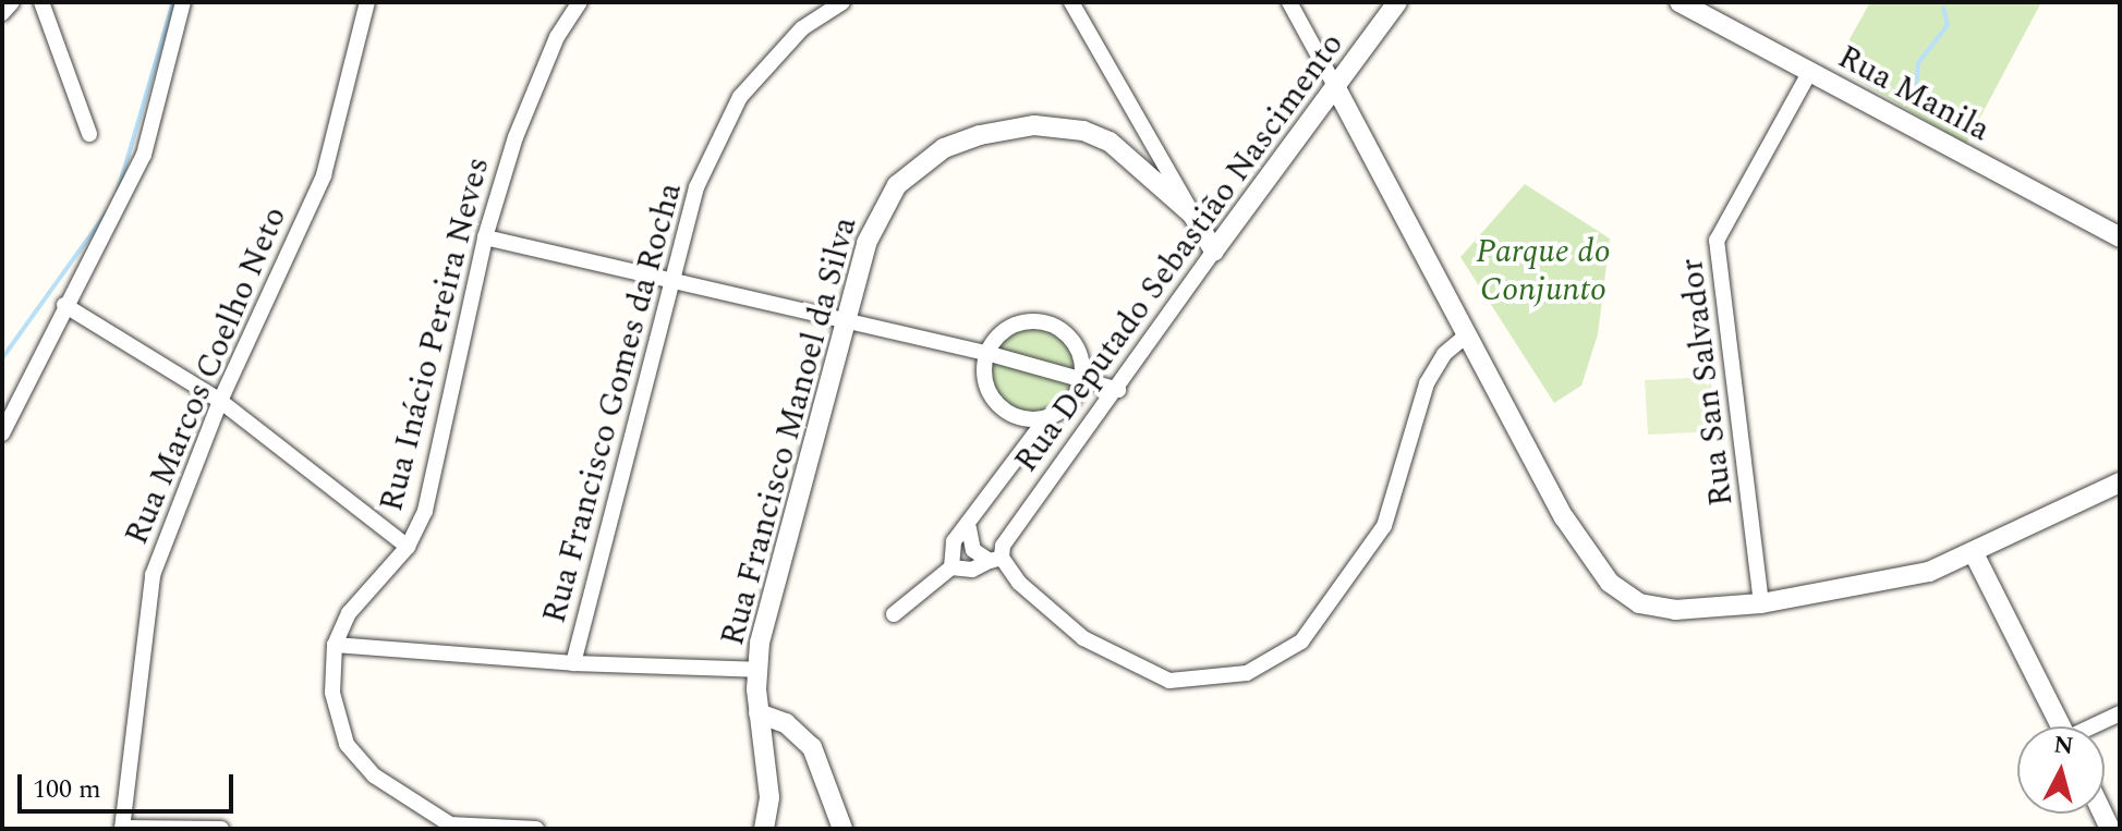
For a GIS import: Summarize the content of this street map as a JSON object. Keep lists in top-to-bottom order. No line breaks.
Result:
{"streets":{"street":["Rua Manila","Rua Deputado Sebastião Nascimento","Rua Inácio Pereira Neves","Rua Marcos Coelho Neto","Rua San Salvador","Rua Francisco Gomes da Rocha","Rua Francisco Manoel da Silva"]},"crossings":[["Rua Manila","Rua San Salvador"],["Rua Deputado Sebastião Nascimento","Rua Francisco Manoel da Silva"]],"parks":["Parque do Conjunto"],"scale_bar":"100 m","north":"top"}
